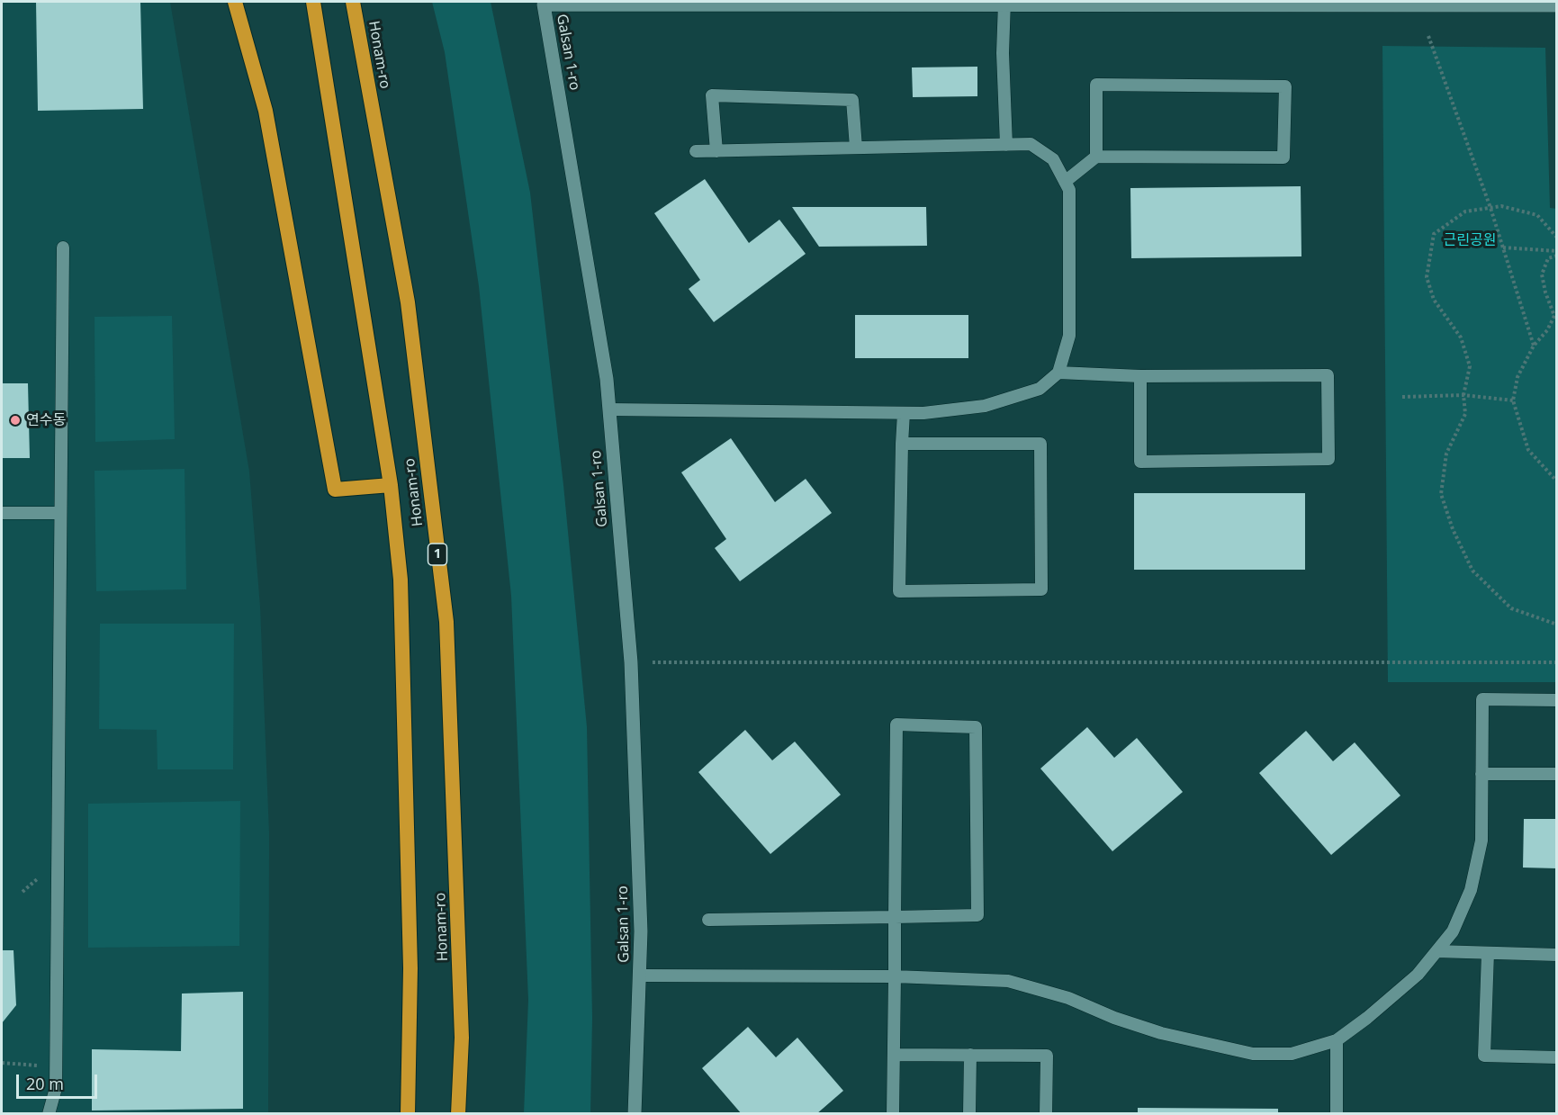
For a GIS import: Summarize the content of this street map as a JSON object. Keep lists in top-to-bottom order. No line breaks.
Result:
{"streets":{"highway":["Honam-ro","1"],"street":["Galsan 1-ro"]},"parks":["근린공원"],"places":["연수동"],"scale_bar":"20 m"}
